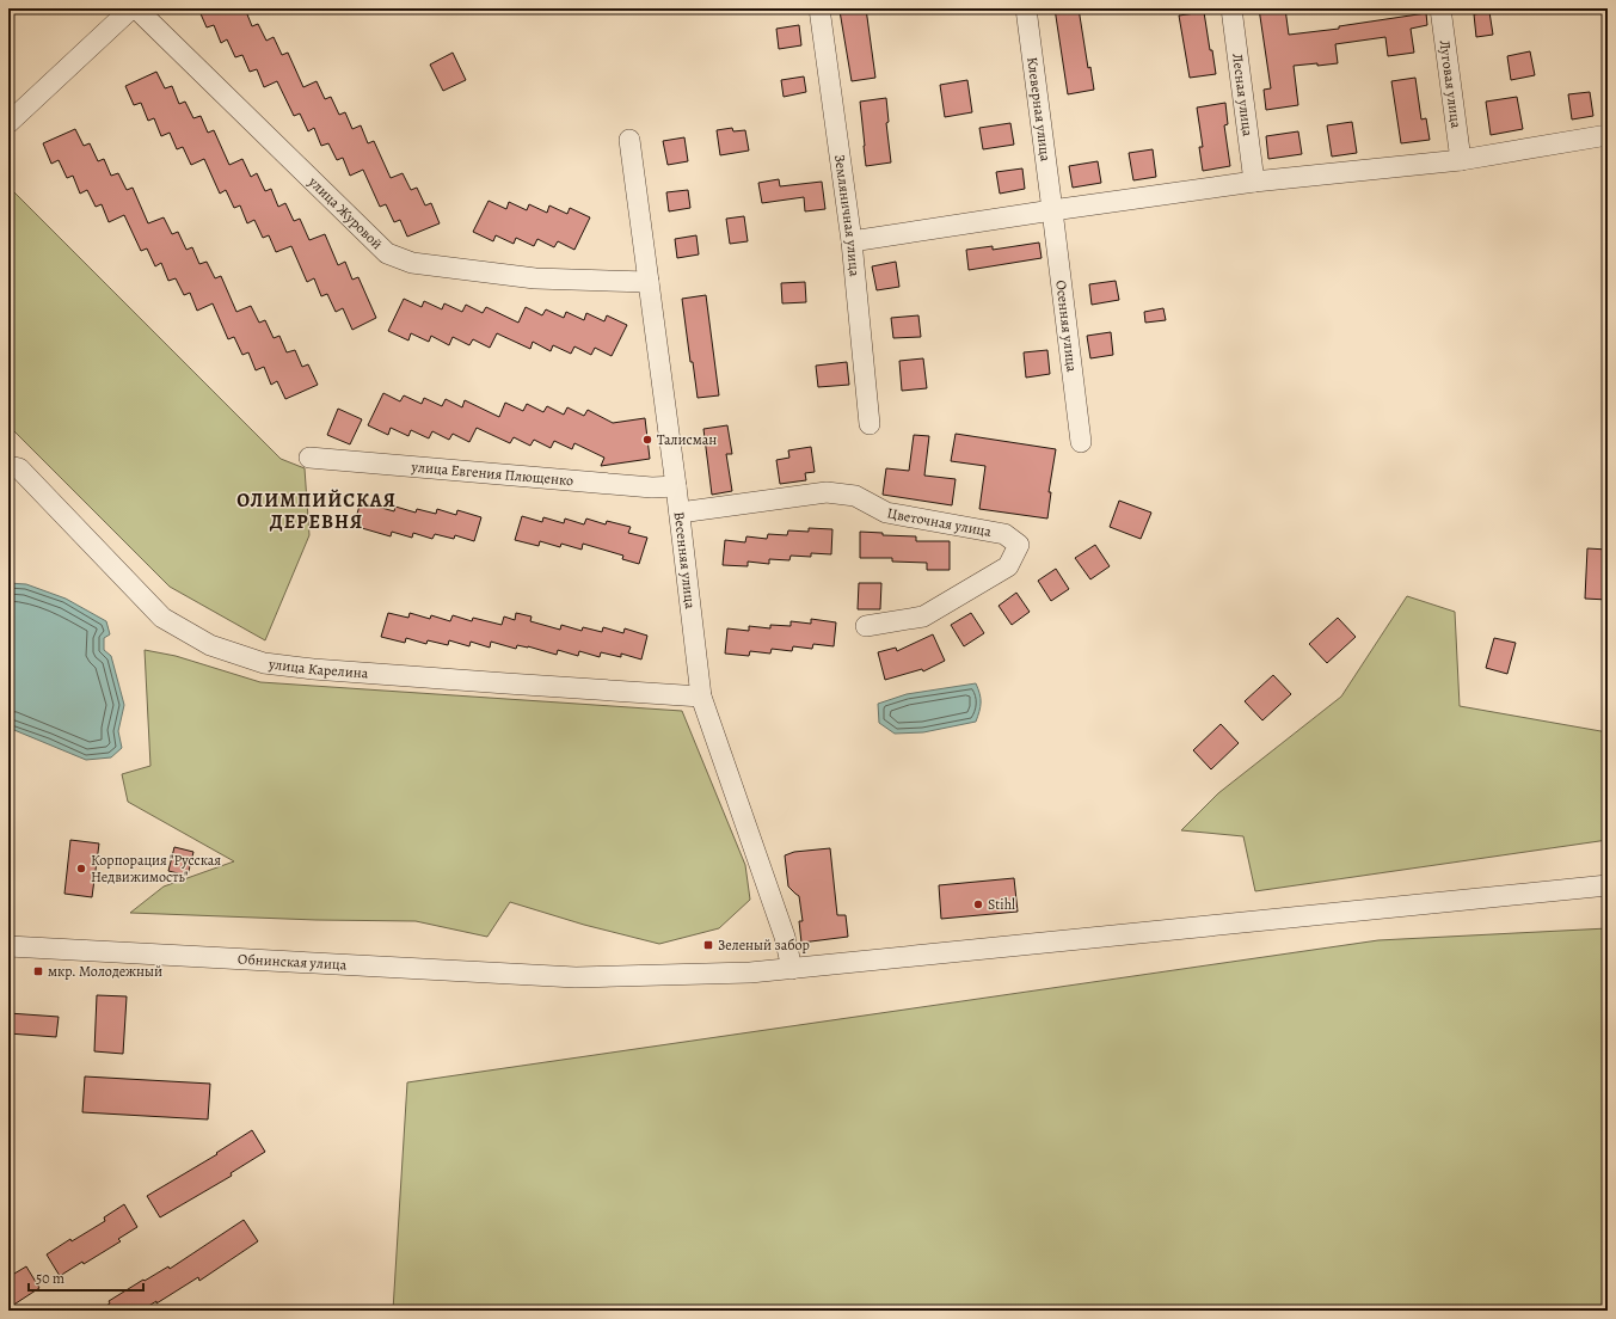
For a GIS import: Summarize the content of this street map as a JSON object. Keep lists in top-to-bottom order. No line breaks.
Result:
{"streets":{"street":["Луговая улица","Лесная улица","Клеверная улица","улица Журовой","Земляничная улица","Осенняя улица","улица Евгения Плющенко","Цветочная улица","Весенняя улица","улица Карелина","Обнинская улица"]},"crossings":[["Клеверная улица","Осенняя улица"],["улица Журовой","Весенняя улица"],["улица Евгения Плющенко","Весенняя улица"],["Цветочная улица","Весенняя улица"],["Весенняя улица","улица Карелина"],["Весенняя улица","Обнинская улица"]],"districts":["ОЛИМПИЙСКАЯ ДЕРЕВНЯ"],"places":{"other":["Талисман","Корпорация \"Русская Недвижимость\"","Stihl"],"transit":["Зеленый забор","мкр. Молодежный"]},"scale_bar":"50 m"}
